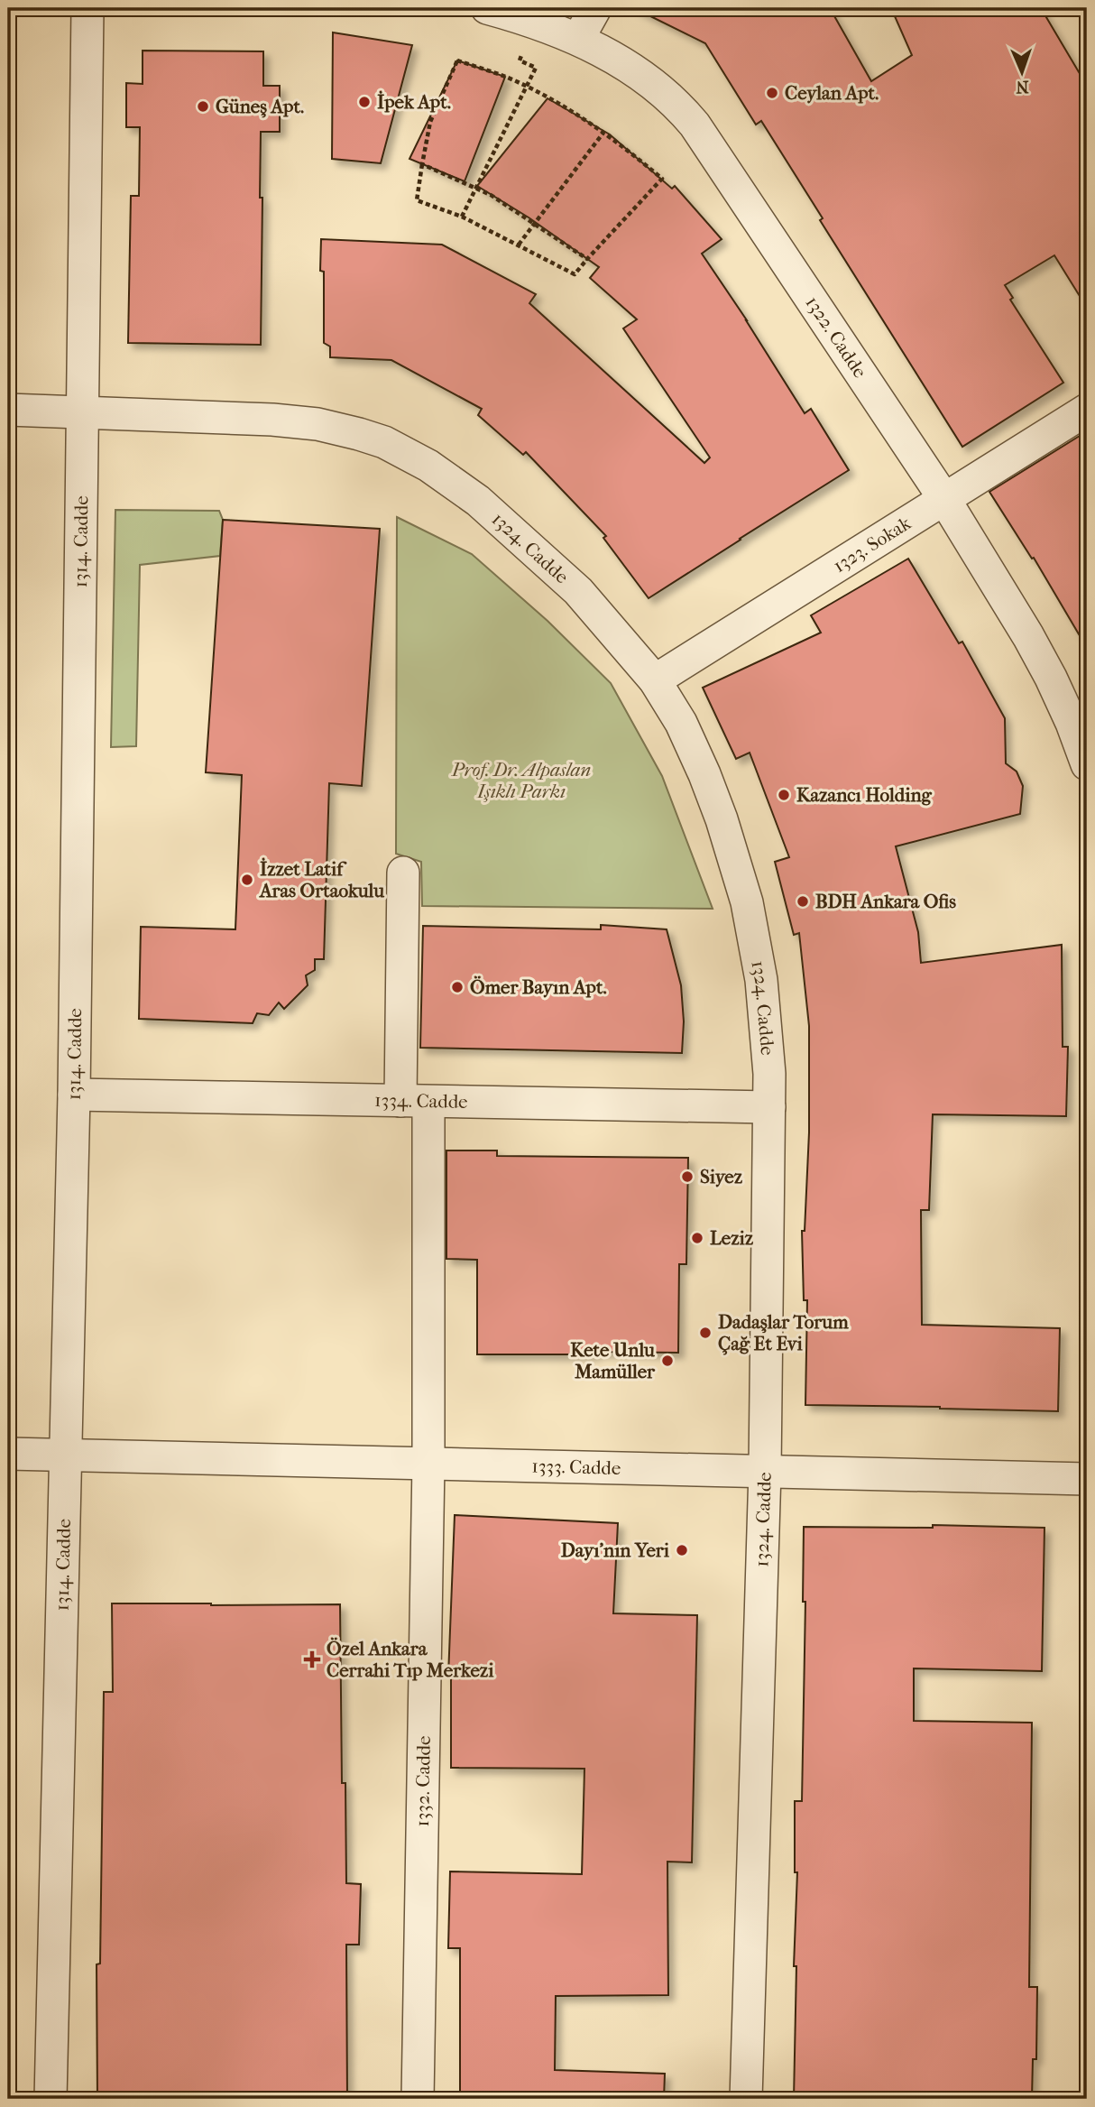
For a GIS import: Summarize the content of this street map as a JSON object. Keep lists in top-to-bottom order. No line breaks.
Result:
{"streets":{"street":["1322. Cadde","1314. Cadde","1323. Sokak","1324. Cadde","1334. Cadde","1333. Cadde","1332. Cadde"]},"crossings":[["1322. Cadde","1323. Sokak"],["1314. Cadde","1324. Cadde"],["1314. Cadde","1334. Cadde"],["1314. Cadde","1333. Cadde"],["1323. Sokak","1324. Cadde"],["1324. Cadde","1334. Cadde"],["1324. Cadde","1333. Cadde"],["1334. Cadde","1332. Cadde"],["1333. Cadde","1332. Cadde"]],"parks":["Prof. Dr. Alpaslan Işıklı Parkı"],"places":{"other":["Ceylan Apt.","İpek Apt.","Güneş Apt.","Kazancı Holding","İzzet Latif Aras Ortaokulu","BDH Ankara Ofis","Ömer Bayın Apt.","Siyez","Leziz","Dadaşlar Torum Çağ Et Evi","Kete Unlu Mamüller","Dayı'nın Yeri"],"health":["Özel Ankara Cerrahi Tıp Merkezi"]},"north":"bottom"}
